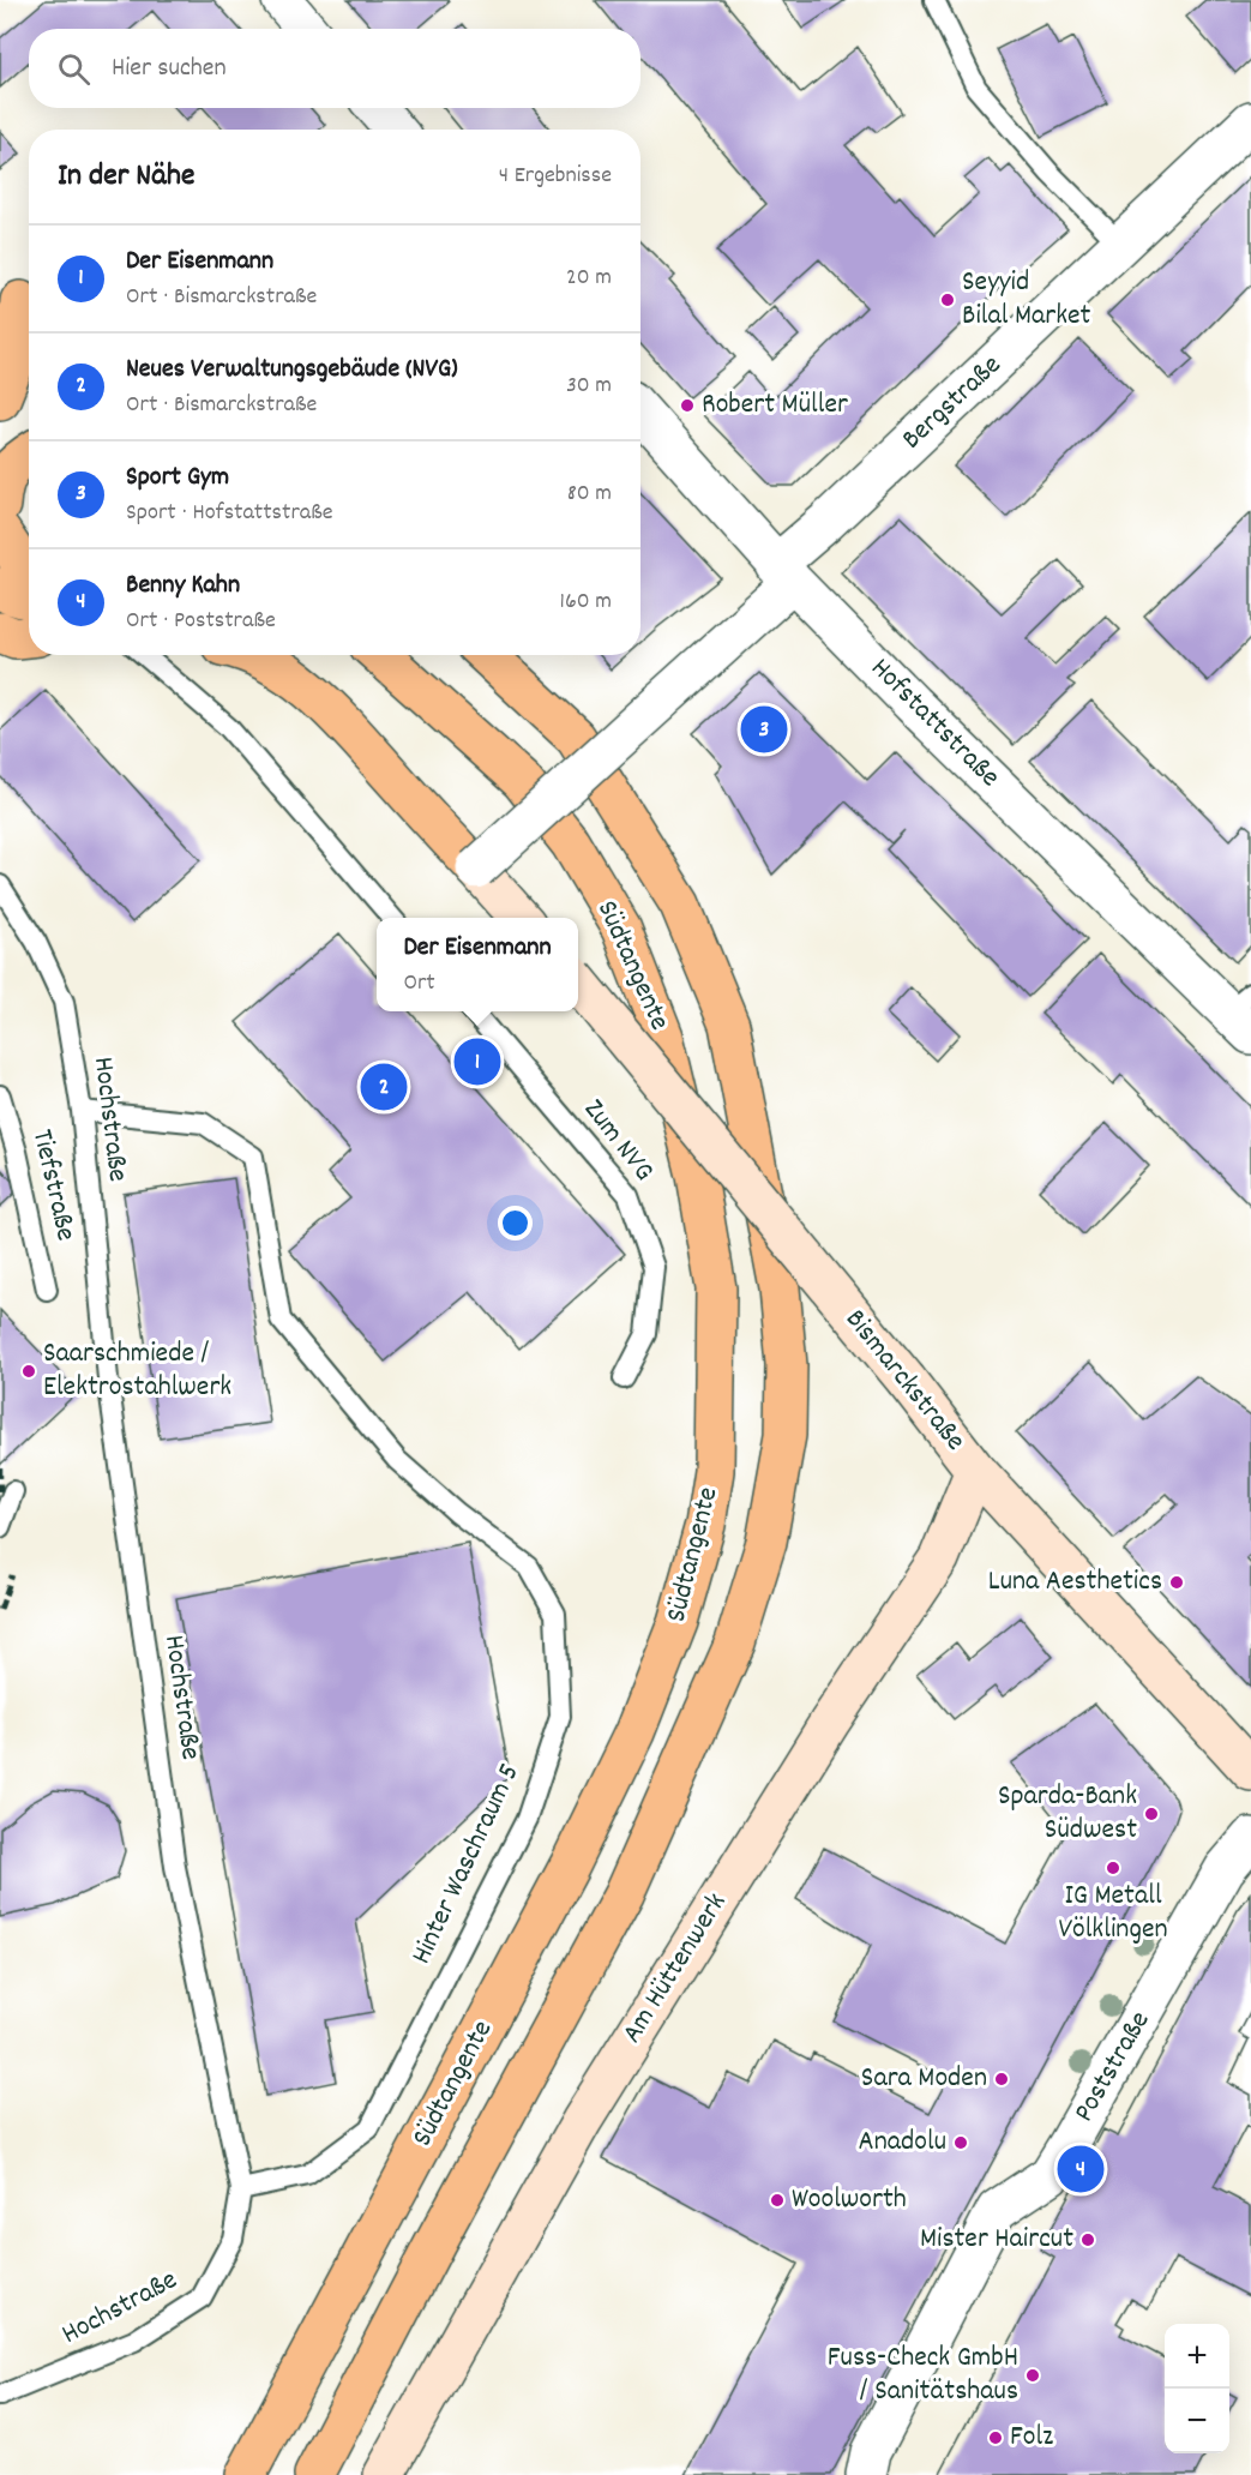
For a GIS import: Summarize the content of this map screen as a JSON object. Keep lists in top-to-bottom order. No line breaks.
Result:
{"streets":{"main road":["Südtangente","Bismarckstraße","Am Hüttenwerk"],"street":["Bergstraße","Hofstattstraße","Poststraße"],"lane":["Hochstraße","Zum NVG","Tiefstraße","Hinter Waschraum 5"]},"crossings":[["Bergstraße","Hofstattstraße"],["Hochstraße","Hinter Waschraum 5"],["Bismarckstraße","Am Hüttenwerk"]],"places":["Seyyid Bilal Market","Robert Müller","Saarschmiede / Elektrostahlwerk","Luna Aesthetics","Sparda-Bank Südwest","IG Metall Völklingen","Sara Moden","Anadolu","Woolworth","Mister Haircut","Fuss-Check GmbH / Sanitätshaus","Folz"],"page":{"search":"Hier suchen","heading":["In der Nähe","4 Ergebnisse"],"list":[{"mark":"1","name":"Der Eisenmann","note":"Ort · Bismarckstraße","value":"20 m"},{"mark":"2","name":"Neues Verwaltungsgebäude (NVG)","note":"Ort · Bismarckstraße","value":"30 m"},{"mark":"3","name":"Sport Gym","note":"Sport · Hofstattstraße","value":"80 m"},{"mark":"4","name":"Benny Kahn","note":"Ort · Poststraße","value":"160 m"}],"pins":["3","1","2","4"],"popup":["Der Eisenmann","Ort"],"map_buttons":["+","−"]}}
